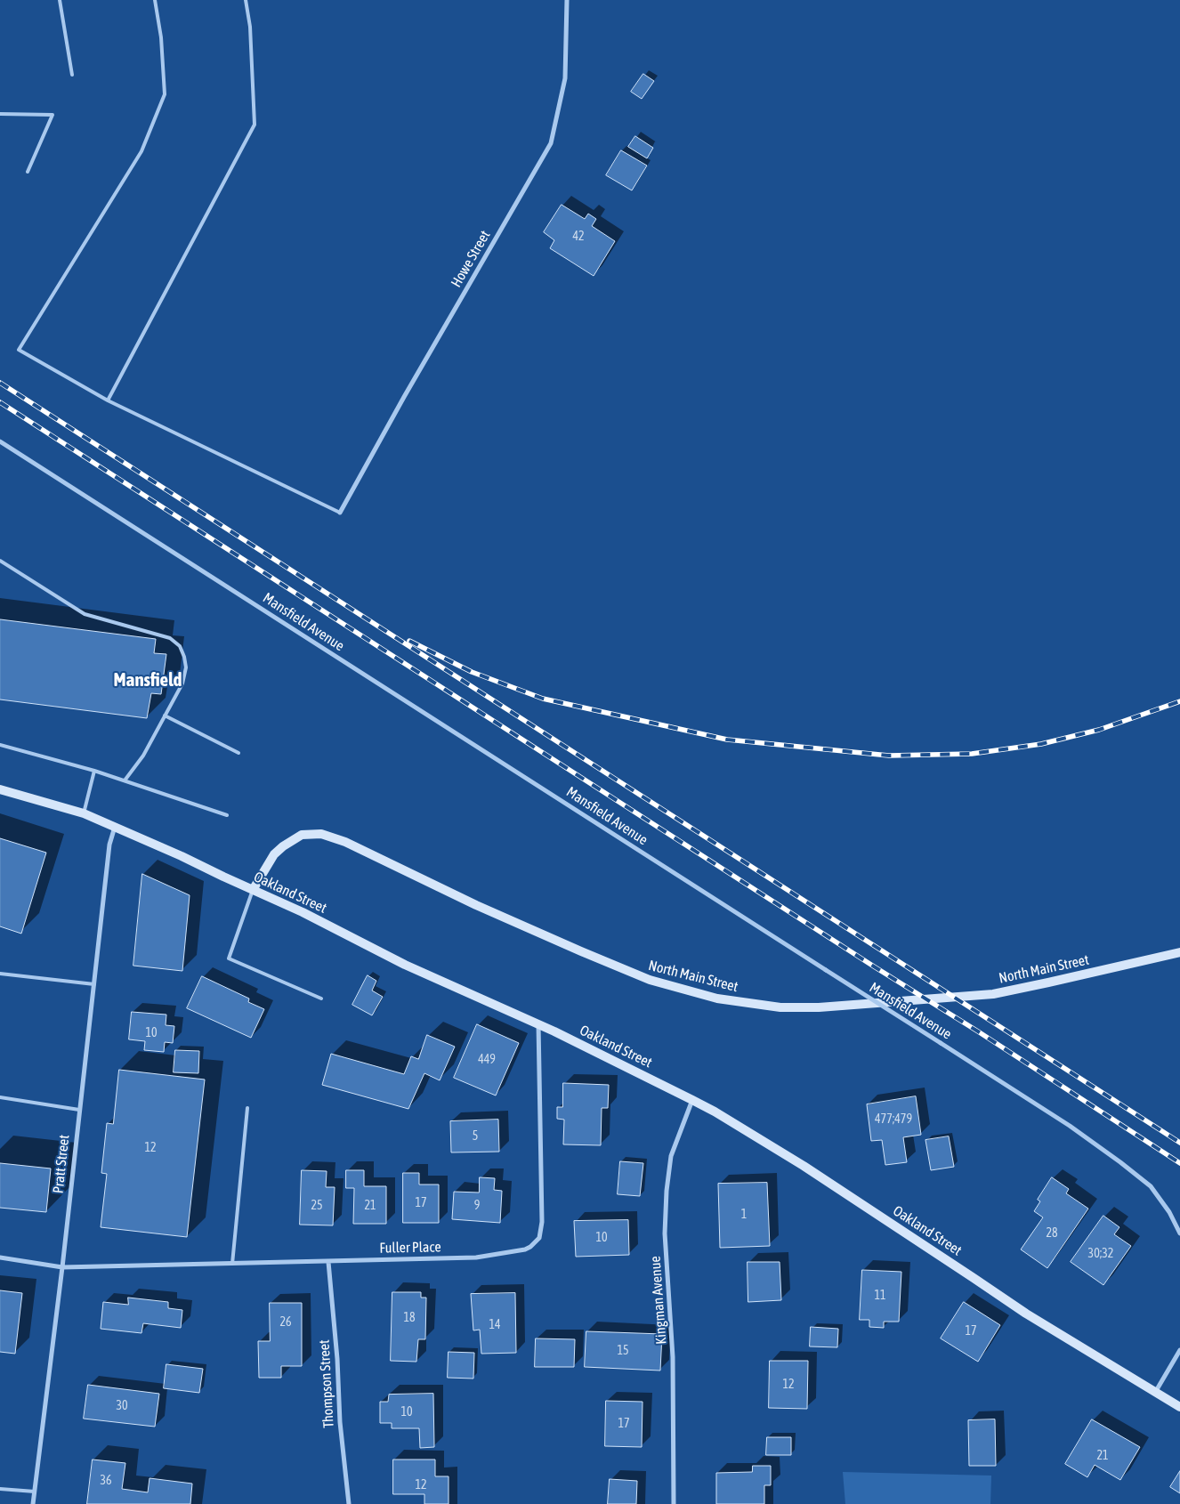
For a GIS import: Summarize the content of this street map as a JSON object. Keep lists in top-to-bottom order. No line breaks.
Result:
{"streets":{"main road":["Oakland Street","North Main Street"],"street":["Howe Street","Mansfield Avenue","Pratt Street","Fuller Place","Kingman Avenue","Thompson Street"]},"crossings":[["Oakland Street","North Main Street"],["Oakland Street","Pratt Street"],["Oakland Street","Fuller Place"],["Oakland Street","Kingman Avenue"],["Pratt Street","Fuller Place"],["Fuller Place","Thompson Street"]],"districts":["Mansfield"],"house_numbers":["42","10","449","477;479","5","12","17","25","21","9","1","28","10","30;32","11","18","26","14","17","15","12","30","10","17","21","36","12"]}
